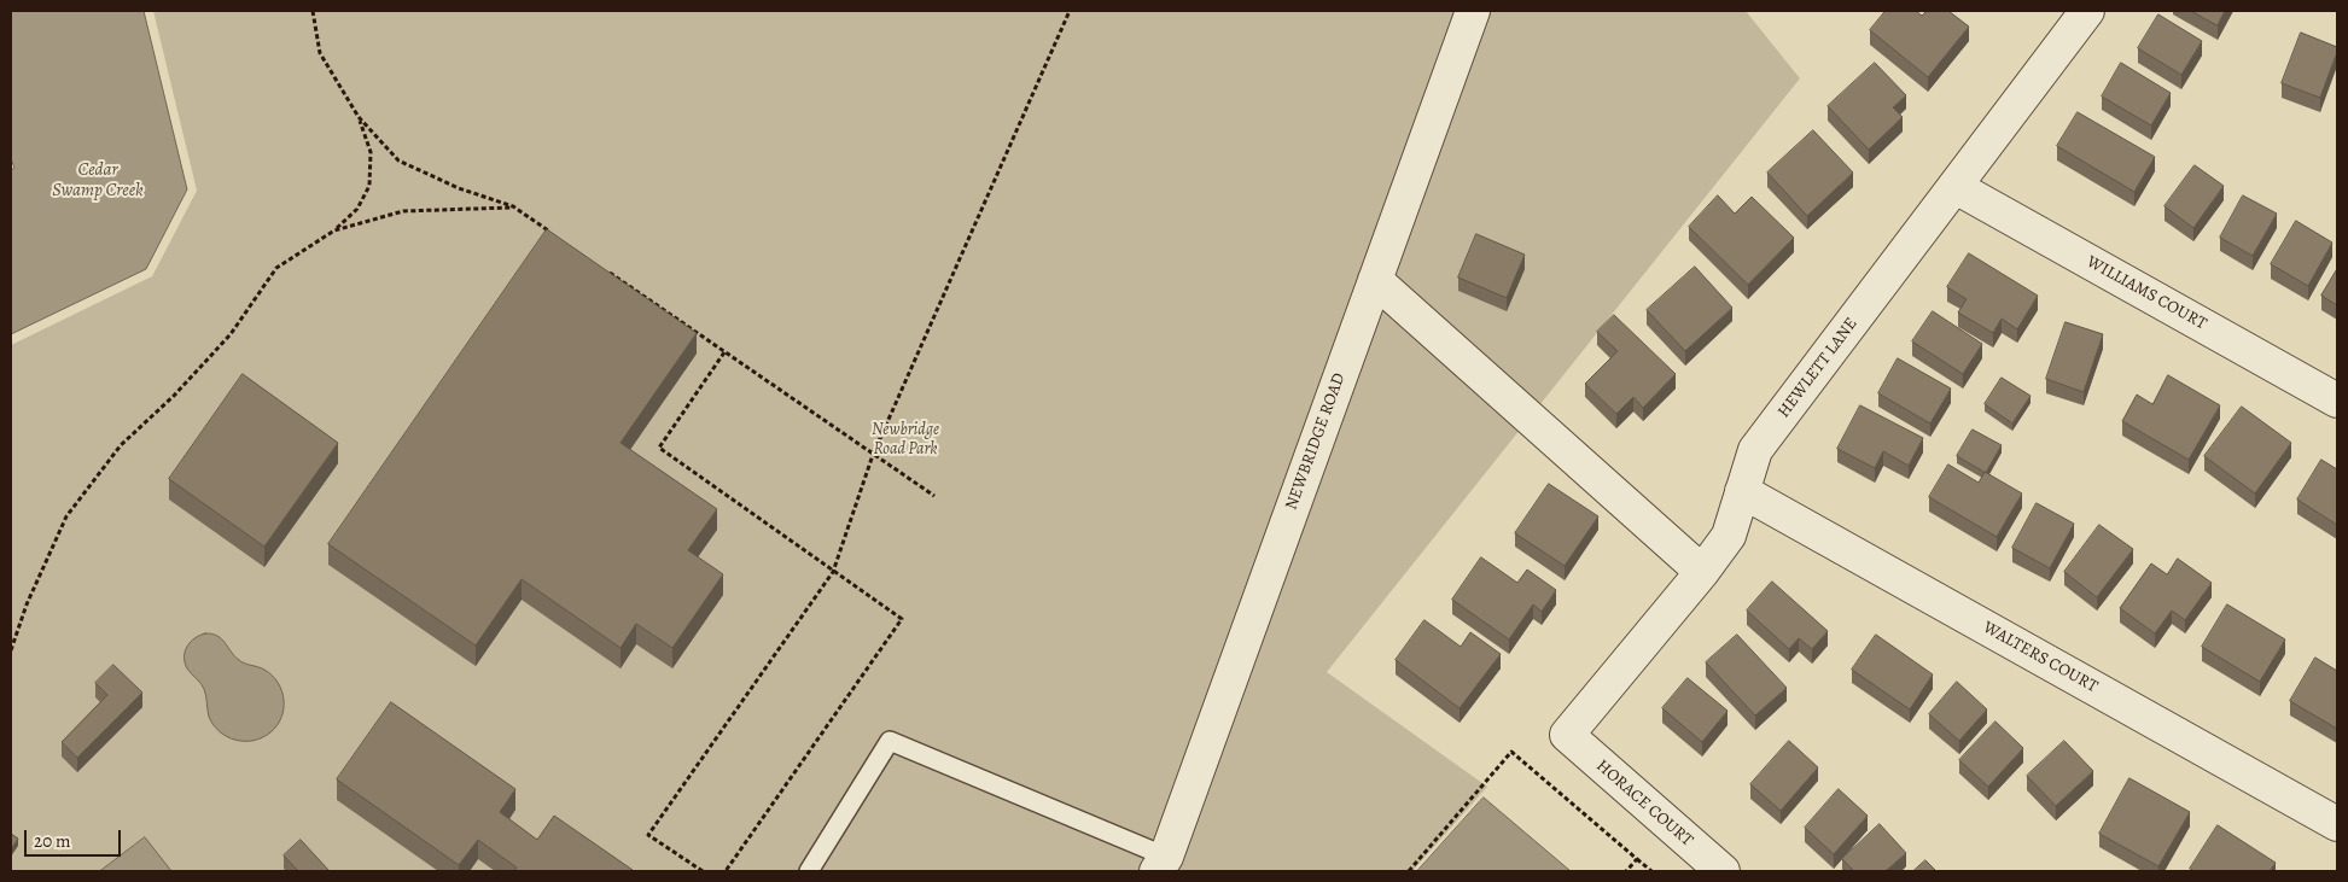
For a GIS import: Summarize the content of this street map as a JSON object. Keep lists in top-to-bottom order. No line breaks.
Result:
{"streets":{"street":["WILLIAMS COURT","HEWLETT LANE","NEWBRIDGE ROAD","WALTERS COURT","HORACE COURT"]},"crossings":[["WILLIAMS COURT","HEWLETT LANE"],["HEWLETT LANE","WALTERS COURT"],["HEWLETT LANE","HORACE COURT"]],"water":["Cedar Swamp Creek"],"parks":["Newbridge Road Park"],"scale_bar":"20 m"}
